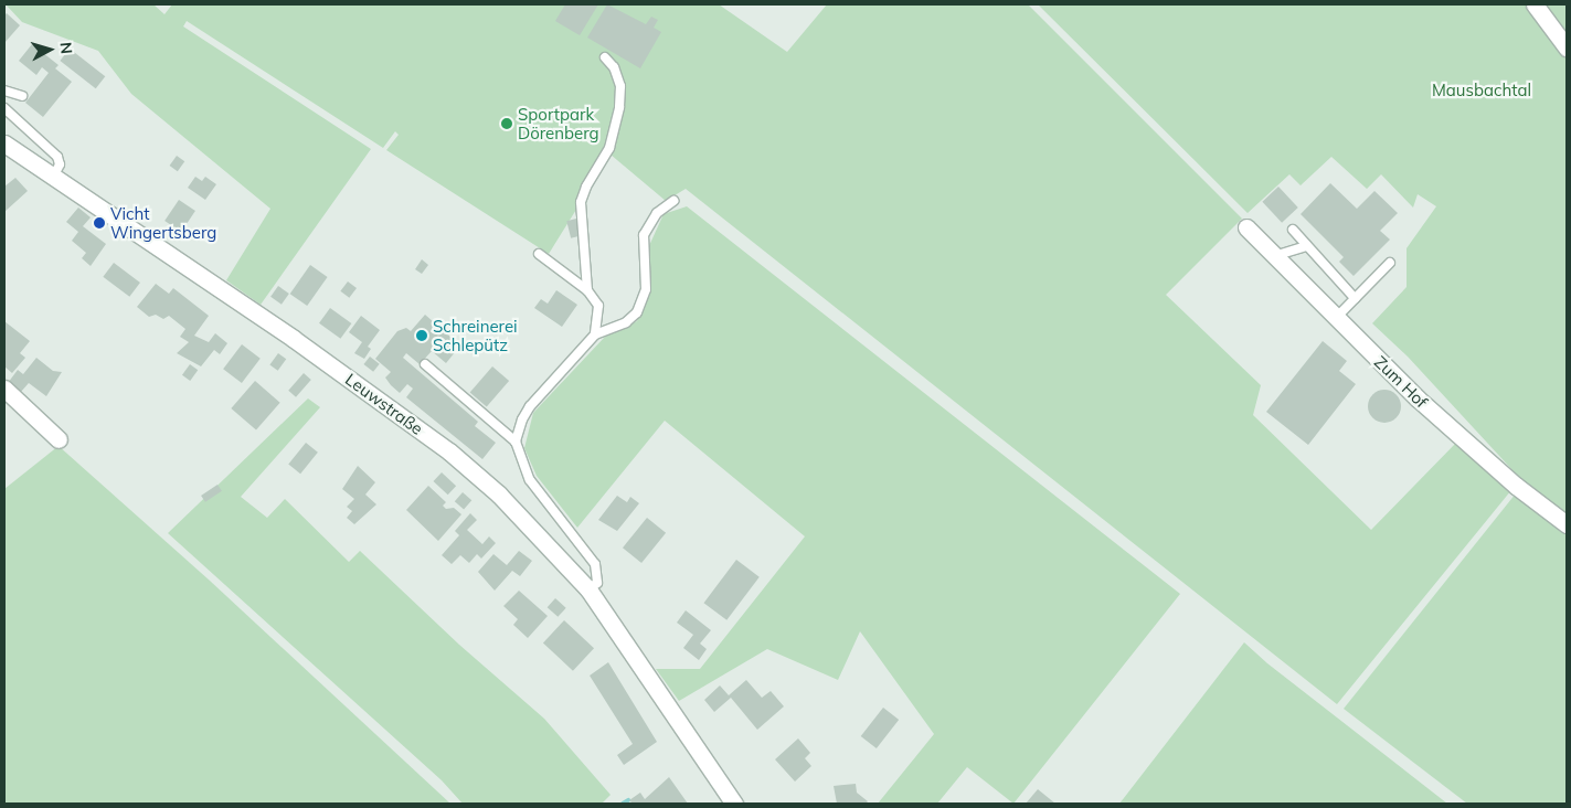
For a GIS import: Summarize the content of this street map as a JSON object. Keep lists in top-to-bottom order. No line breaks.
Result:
{"streets":{"street":["Zum Hof","Leuwstraße"]},"parks":["Mausbachtal"],"places":["Sportpark Dörenberg","Vicht Wingertsberg","Schreinerei Schlepütz"],"north":"right"}
